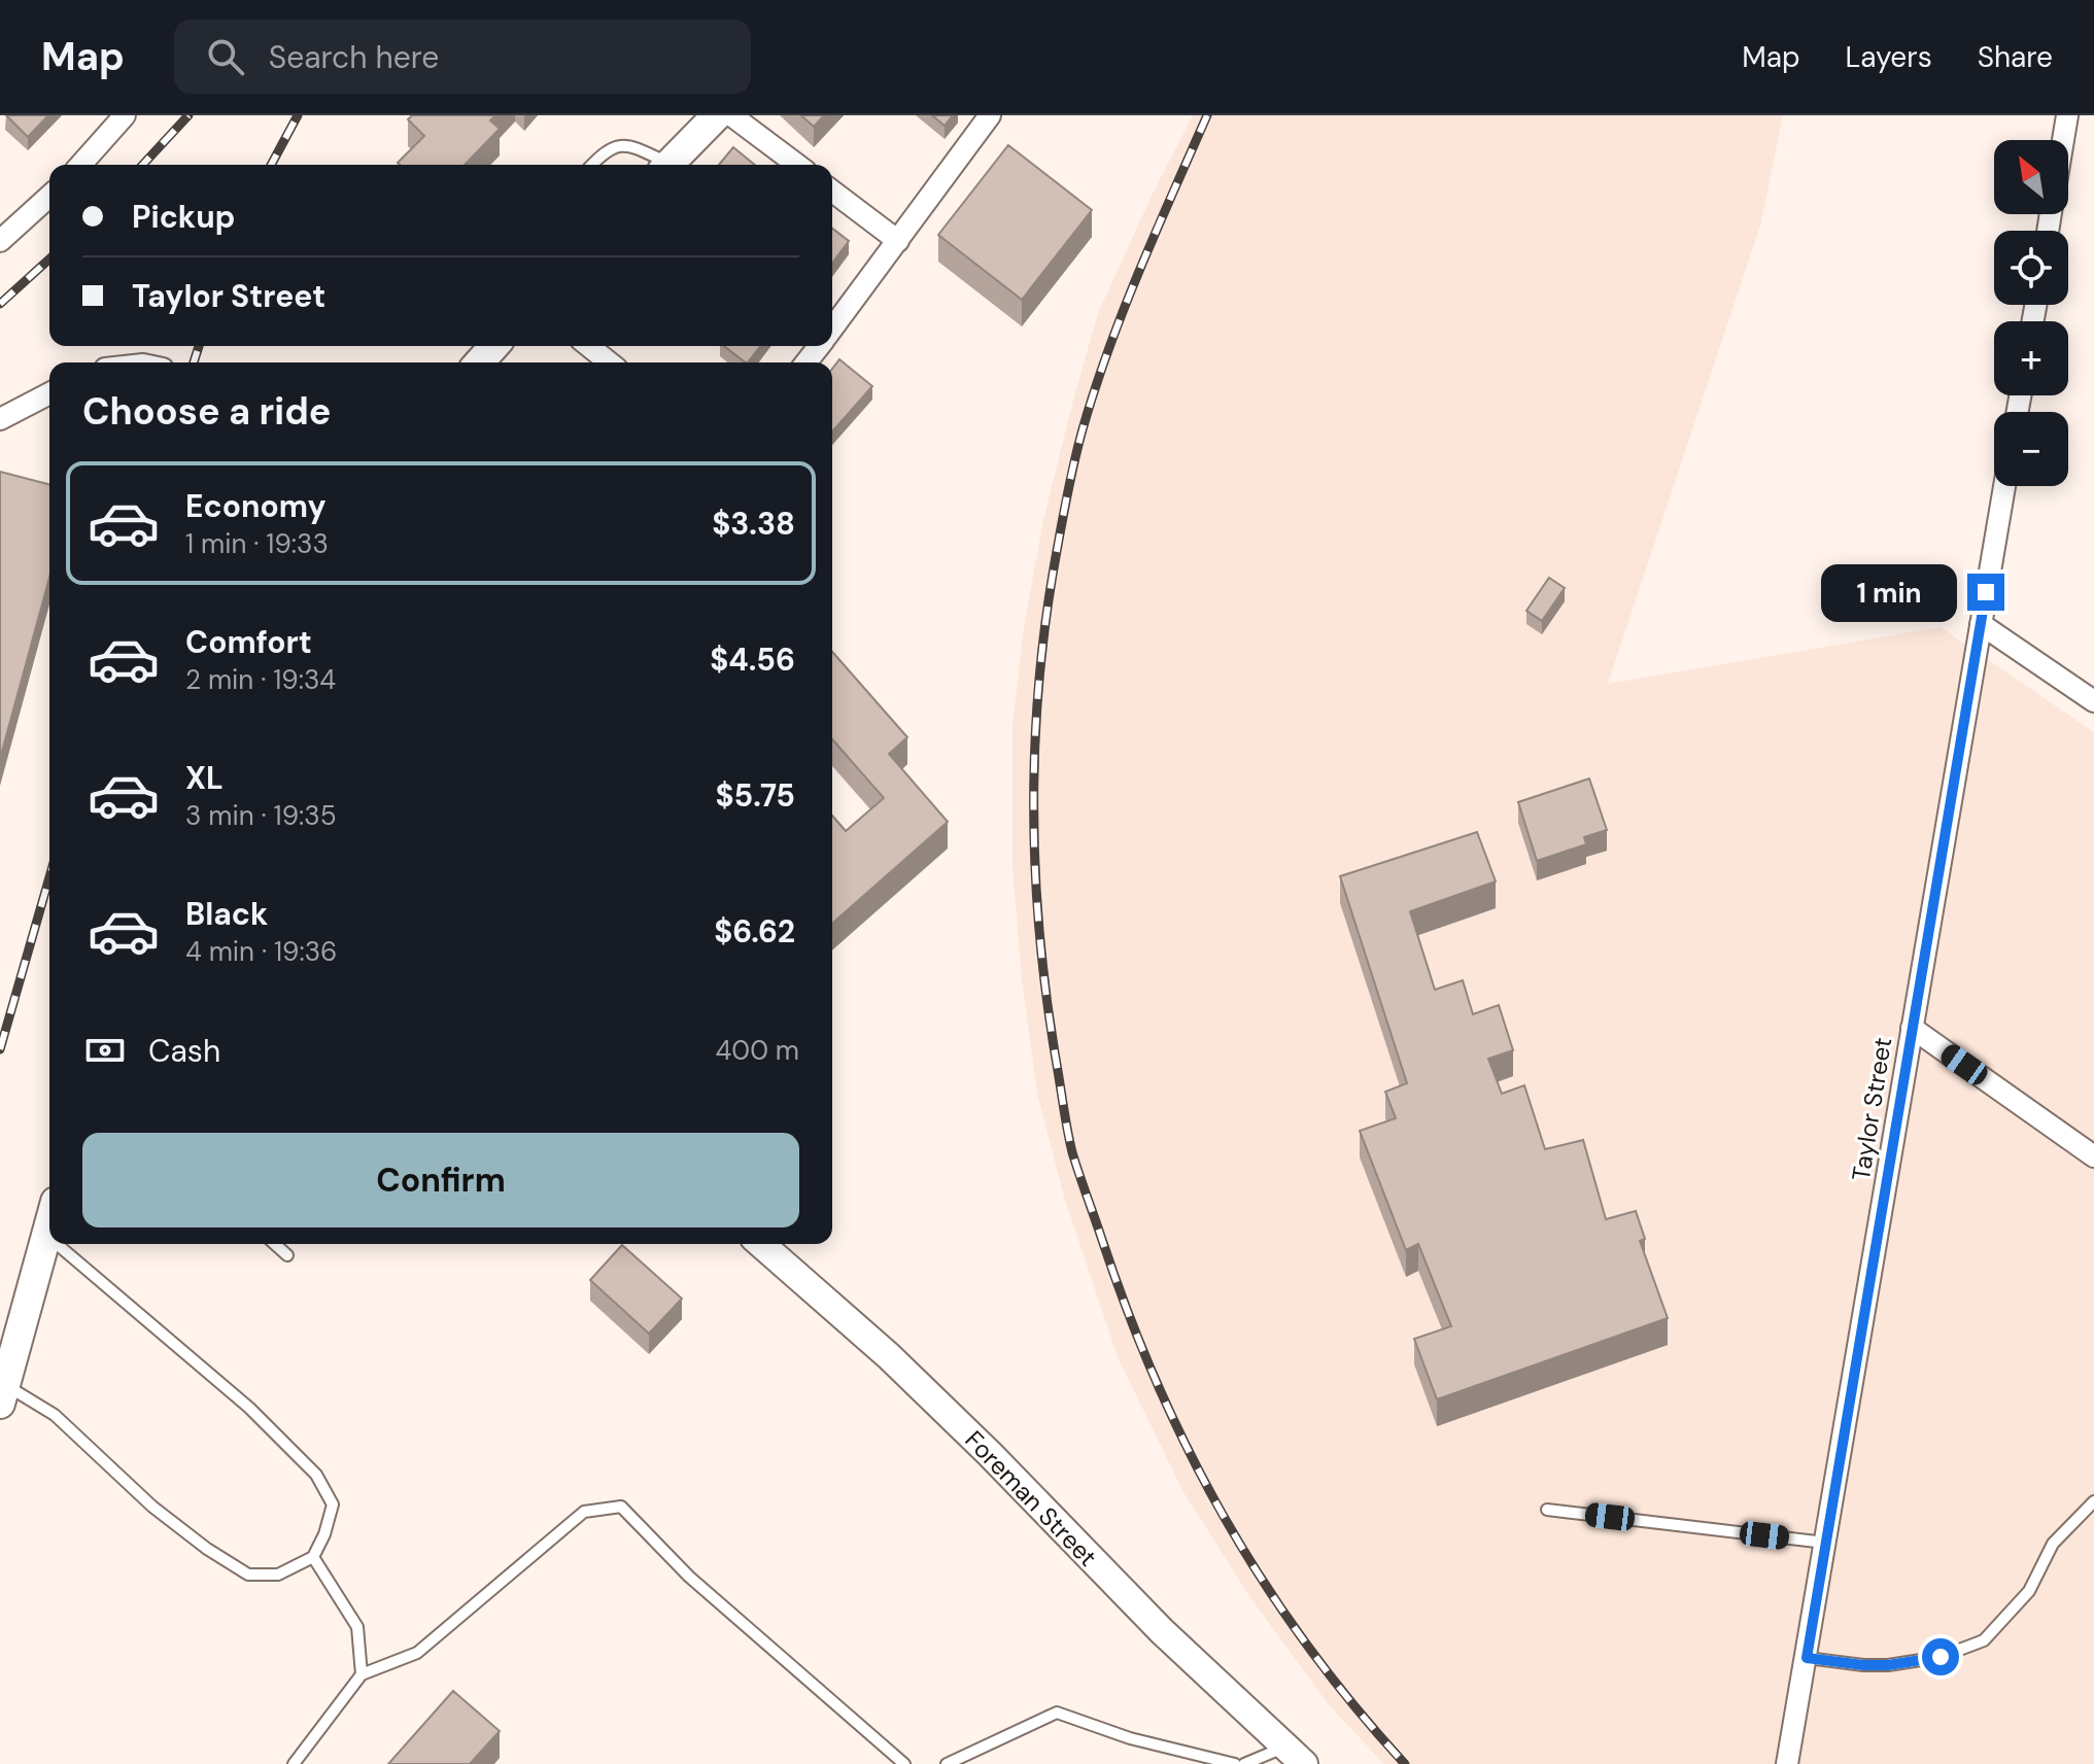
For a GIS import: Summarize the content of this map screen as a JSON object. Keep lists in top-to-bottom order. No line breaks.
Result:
{"streets":{"street":["Taylor Street","Foreman Street"]},"north":"top left","page":{"header":"Map","search":"Search here","nav":["Map","Layers","Share"],"map_buttons":["+","−"],"banner":["Pickup","Taylor Street"],"heading":"Choose a ride","list":[{"name":"Economy","note":"1 min · 19:33","value":"$3.38"},{"name":"Comfort","note":"2 min · 19:34","value":"$4.56"},{"name":"XL","note":"3 min · 19:35","value":"$5.75"},{"name":"Black","note":"4 min · 19:36","value":"$6.62"}],"bubble":"1 min","pay":["Cash","400 m"],"buttons":"Confirm"}}
